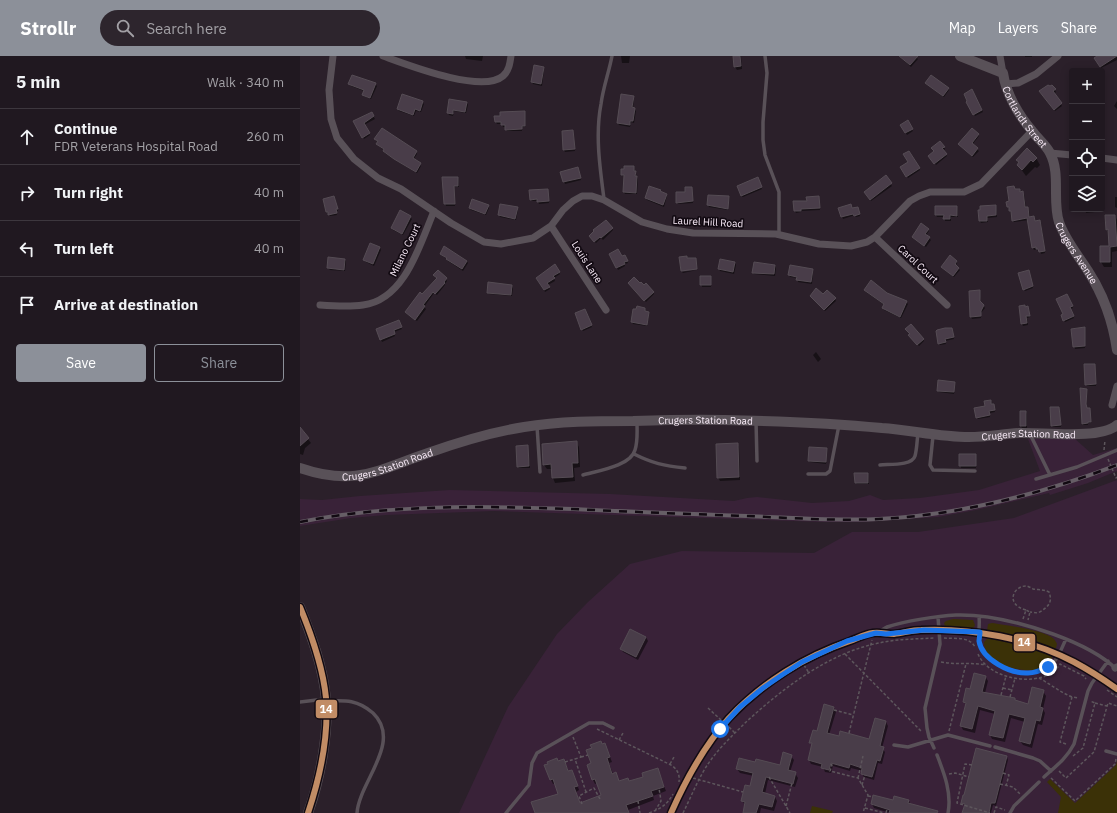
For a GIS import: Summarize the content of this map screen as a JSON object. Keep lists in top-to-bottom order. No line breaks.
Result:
{"streets":{"street":["Cortlandt Street","Laurel Hill Road","Milano Court","Crugers Avenue","Louis Lane","Carol Court","Crugers Station Road"]},"crossings":[["Cortlandt Street","Laurel Hill Road"],["Cortlandt Street","Crugers Avenue"],["Laurel Hill Road","Milano Court"],["Laurel Hill Road","Louis Lane"],["Laurel Hill Road","Carol Court"]],"lines":["transit line 14"],"page":{"header":"Strollr","search":"Search here","nav":["Map","Layers","Share"],"heading":["5 min","Walk · 340 m"],"map_buttons":["+","−"],"list":[["Continue","FDR Veterans Hospital Road","260 m"],["Turn right","40 m"],["Turn left","40 m"],"Arrive at destination"],"buttons":["Save","Share"]}}
